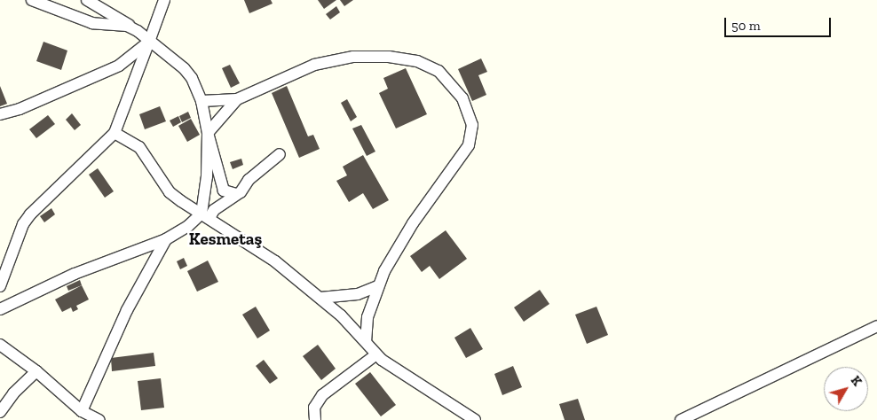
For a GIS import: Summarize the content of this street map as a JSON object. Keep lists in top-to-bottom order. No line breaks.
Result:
{"districts":["Kesmetaş"],"scale_bar":"50 m","north":"top right"}
